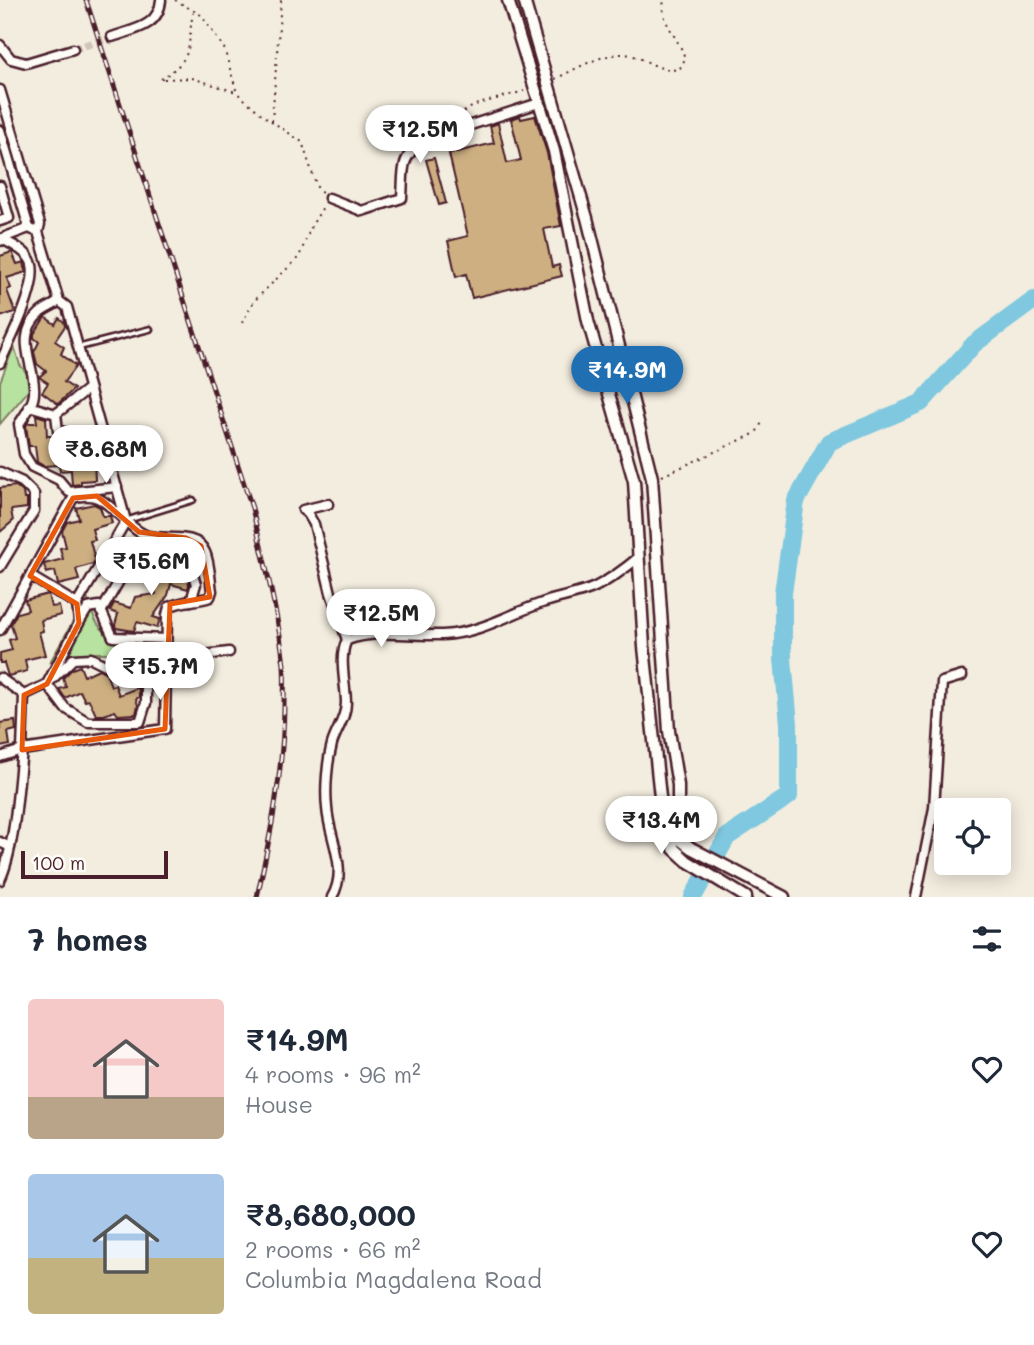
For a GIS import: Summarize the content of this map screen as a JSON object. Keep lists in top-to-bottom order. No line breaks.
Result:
{"scale_bar":"100 m","page":{"price":["₹12.5M","₹14.9M","₹8.68M","₹15.6M","₹12.5M","₹15.7M","₹13.4M"],"scale":"100 m","heading":"7 homes","list":[{"name":"₹14.9M","note":"4 rooms · 96 m² · House"},{"name":"₹8,680,000","note":"2 rooms · 66 m² · Columbia Magdalena Road"}]}}
